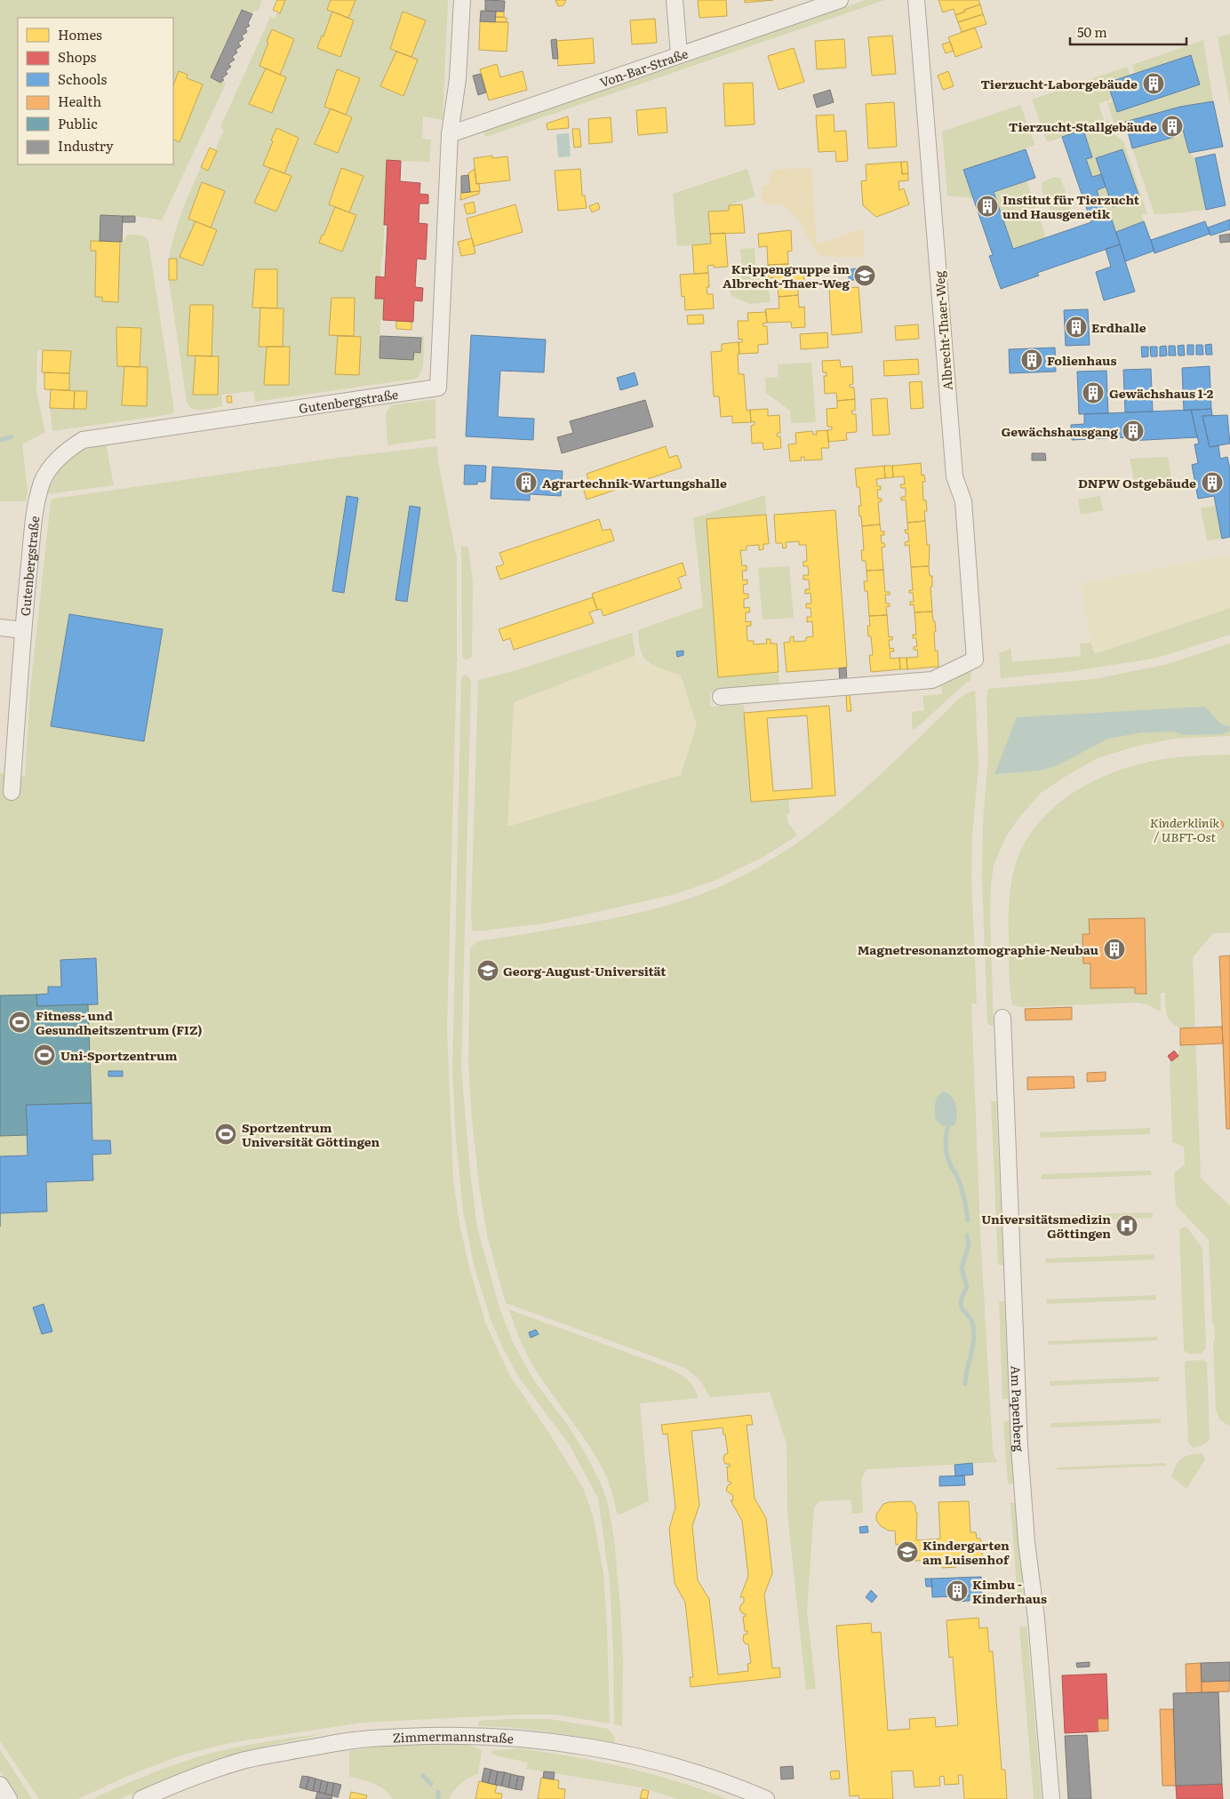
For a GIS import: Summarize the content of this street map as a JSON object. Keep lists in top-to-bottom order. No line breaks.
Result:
{"streets":{"street":["Von-Bar-Straße","Albrecht-Thaer-Weg","Gutenbergstraße","Am Papenberg","Zimmermannstraße"]},"crossings":[["Von-Bar-Straße","Gutenbergstraße"]],"parks":["Kinderklinik / UBFT-Ost"],"places":{"building":["Tierzucht-Laborgebäude","Tierzucht-Stallgebäude","Institut für Tierzucht und Hausgenetik","Erdhalle","Folienhaus","Gewächshaus 1-2","Gewächshausgang","Agrartechnik-Wartungshalle","DNPW Ostgebäude","Magnetresonanztomographie-Neubau","Kimbu - Kinderhaus"],"school or university":["Krippengruppe im Albrecht-Thaer-Weg","Georg-August-Universität","Kindergarten am Luisenhof"],"sports":["Fitness- und Gesundheitszentrum (FIZ)","Uni-Sportzentrum","Sportzentrum Universität Göttingen"],"hospital":["Universitätsmedizin Göttingen"]},"legend":["Homes","Shops","Schools","Health","Public","Industry"],"scale_bar":"50 m"}
